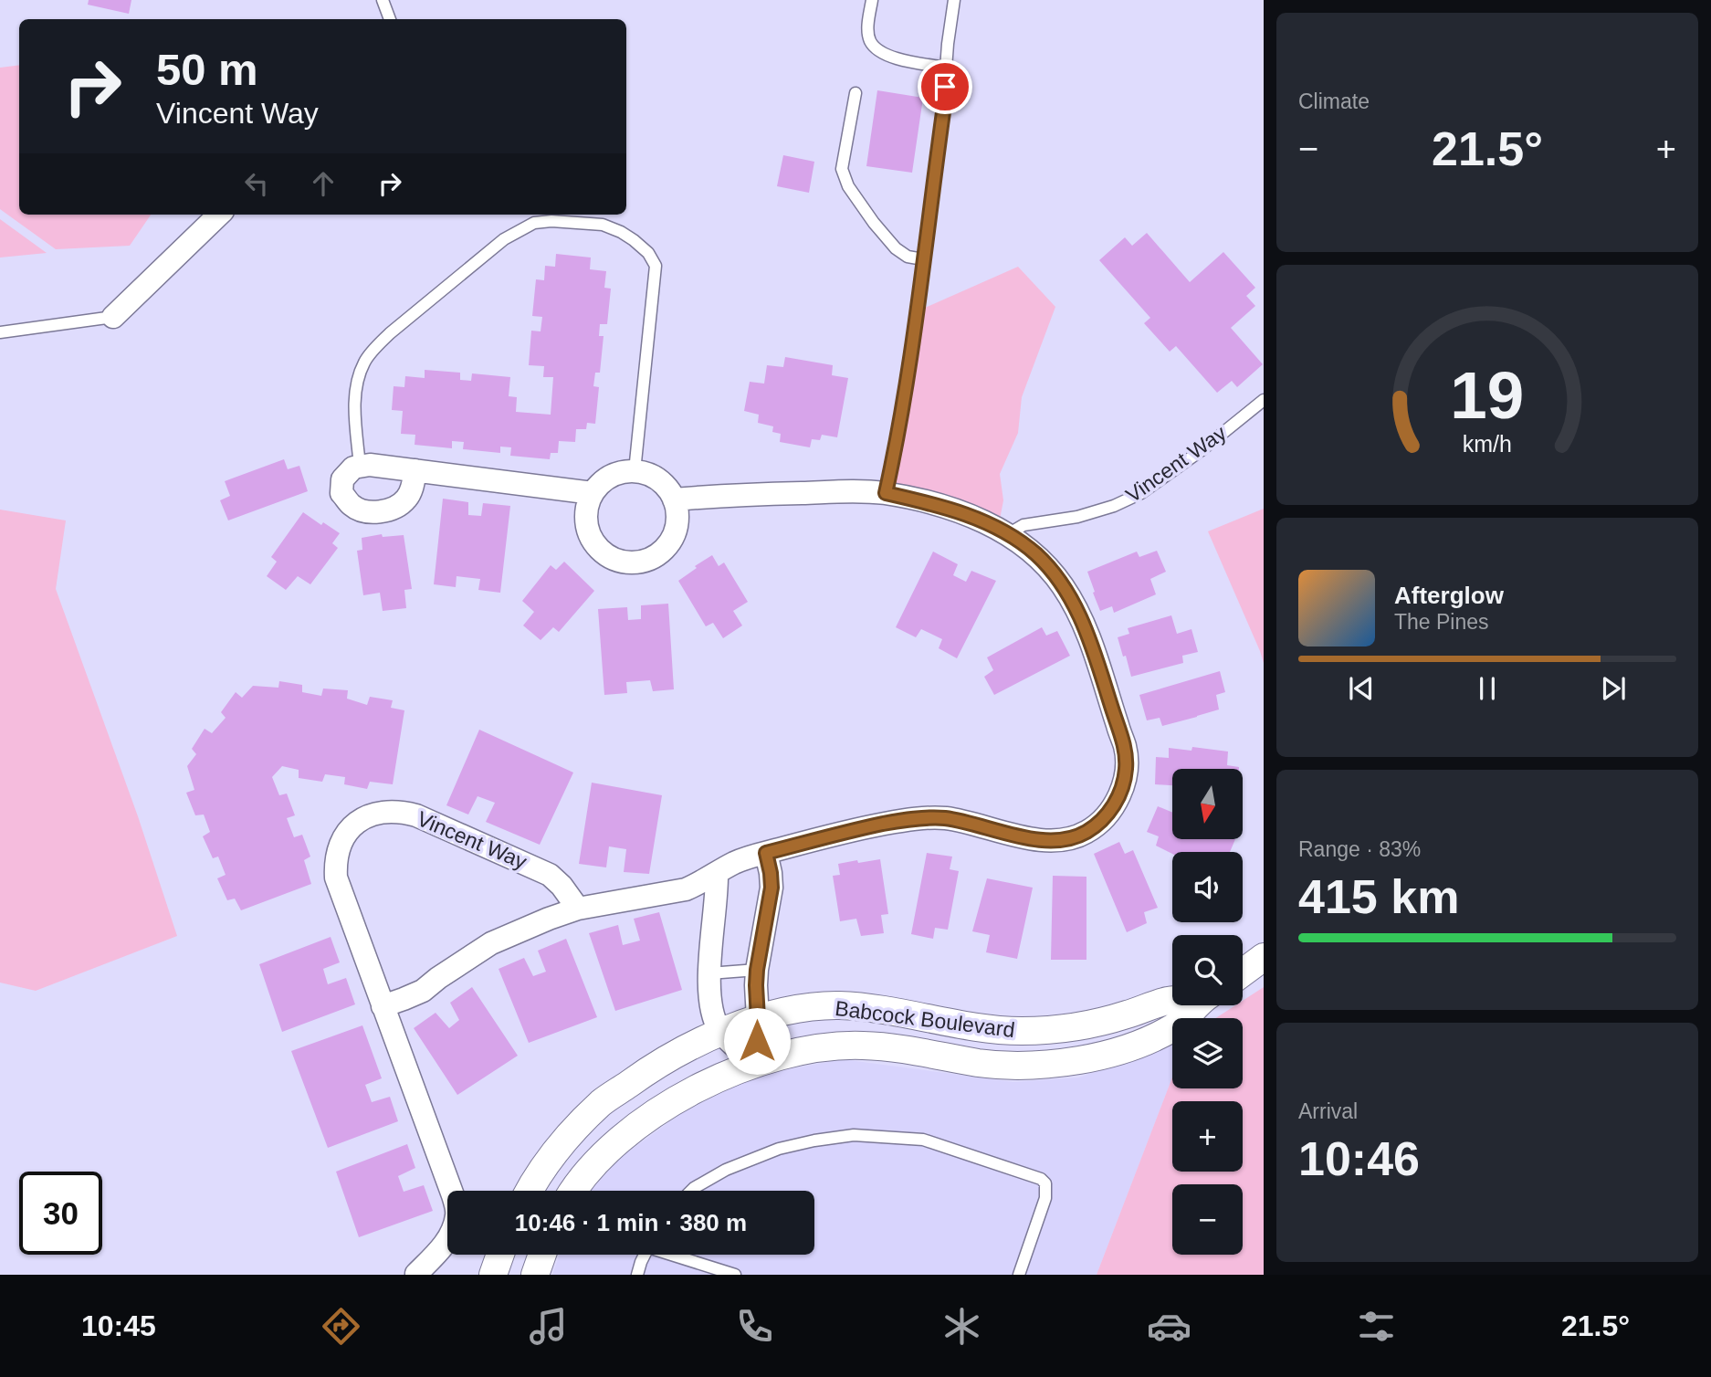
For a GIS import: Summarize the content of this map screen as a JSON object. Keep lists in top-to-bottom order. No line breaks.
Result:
{"streets":{"street":["Vincent Way","Babcock Boulevard"]},"north":"bottom","page":{"tile":["Climate",["Range · 83%","415 km"],["Arrival","10:46"]],"turn":["50 m","Vincent Way"],"heat":["−","21.5°","+"],"song":["Afterglow","The Pines"],"map_buttons":["+","−"],"limit":"30","trip":"10:46 · 1 min · 380 m","tabs":["10:45","21.5°"],"gauge":["19","km/h"]}}
